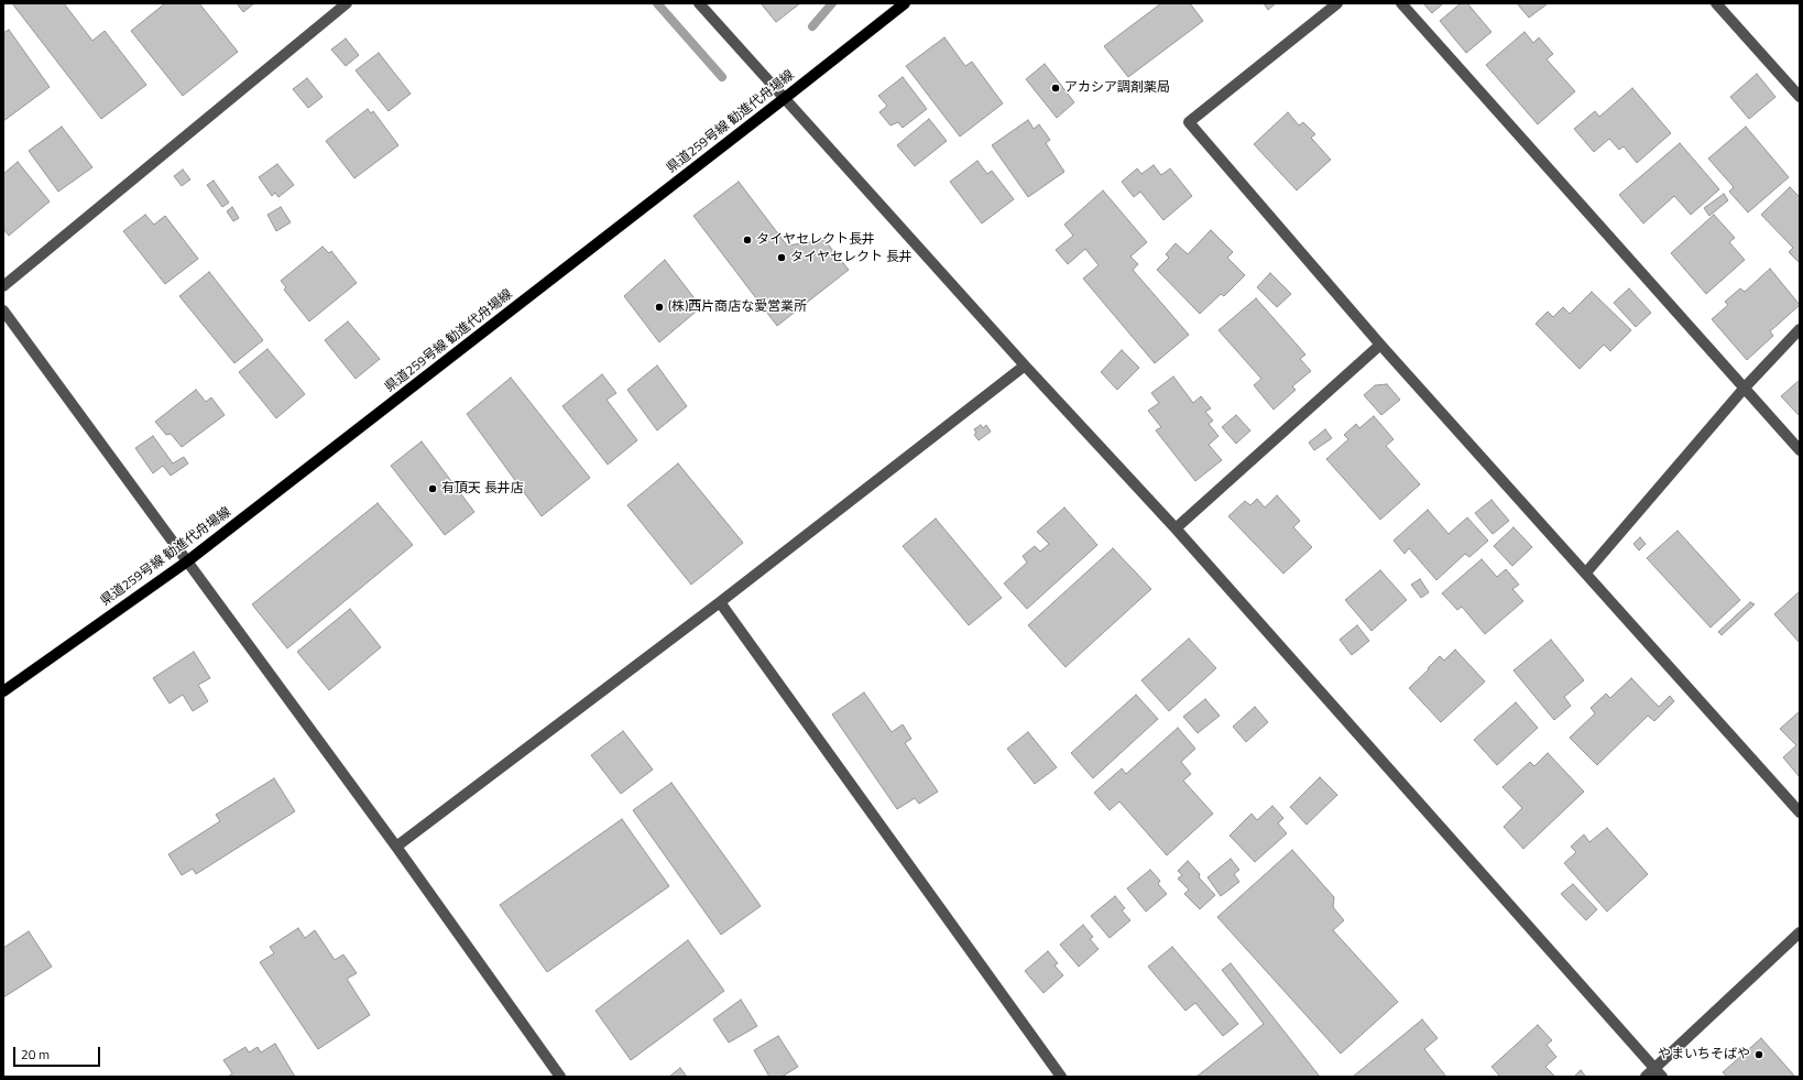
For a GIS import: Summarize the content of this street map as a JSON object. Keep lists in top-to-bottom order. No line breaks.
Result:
{"streets":{"main road":["県道259号線 勧進代舟場線"]},"places":["アカシア調剤薬局","タイヤセレクト長井","タイヤセレクト 長井","(株)西片商店な愛営業所","有頂天 長井店","やまいちそばや"],"scale_bar":"20 m"}
